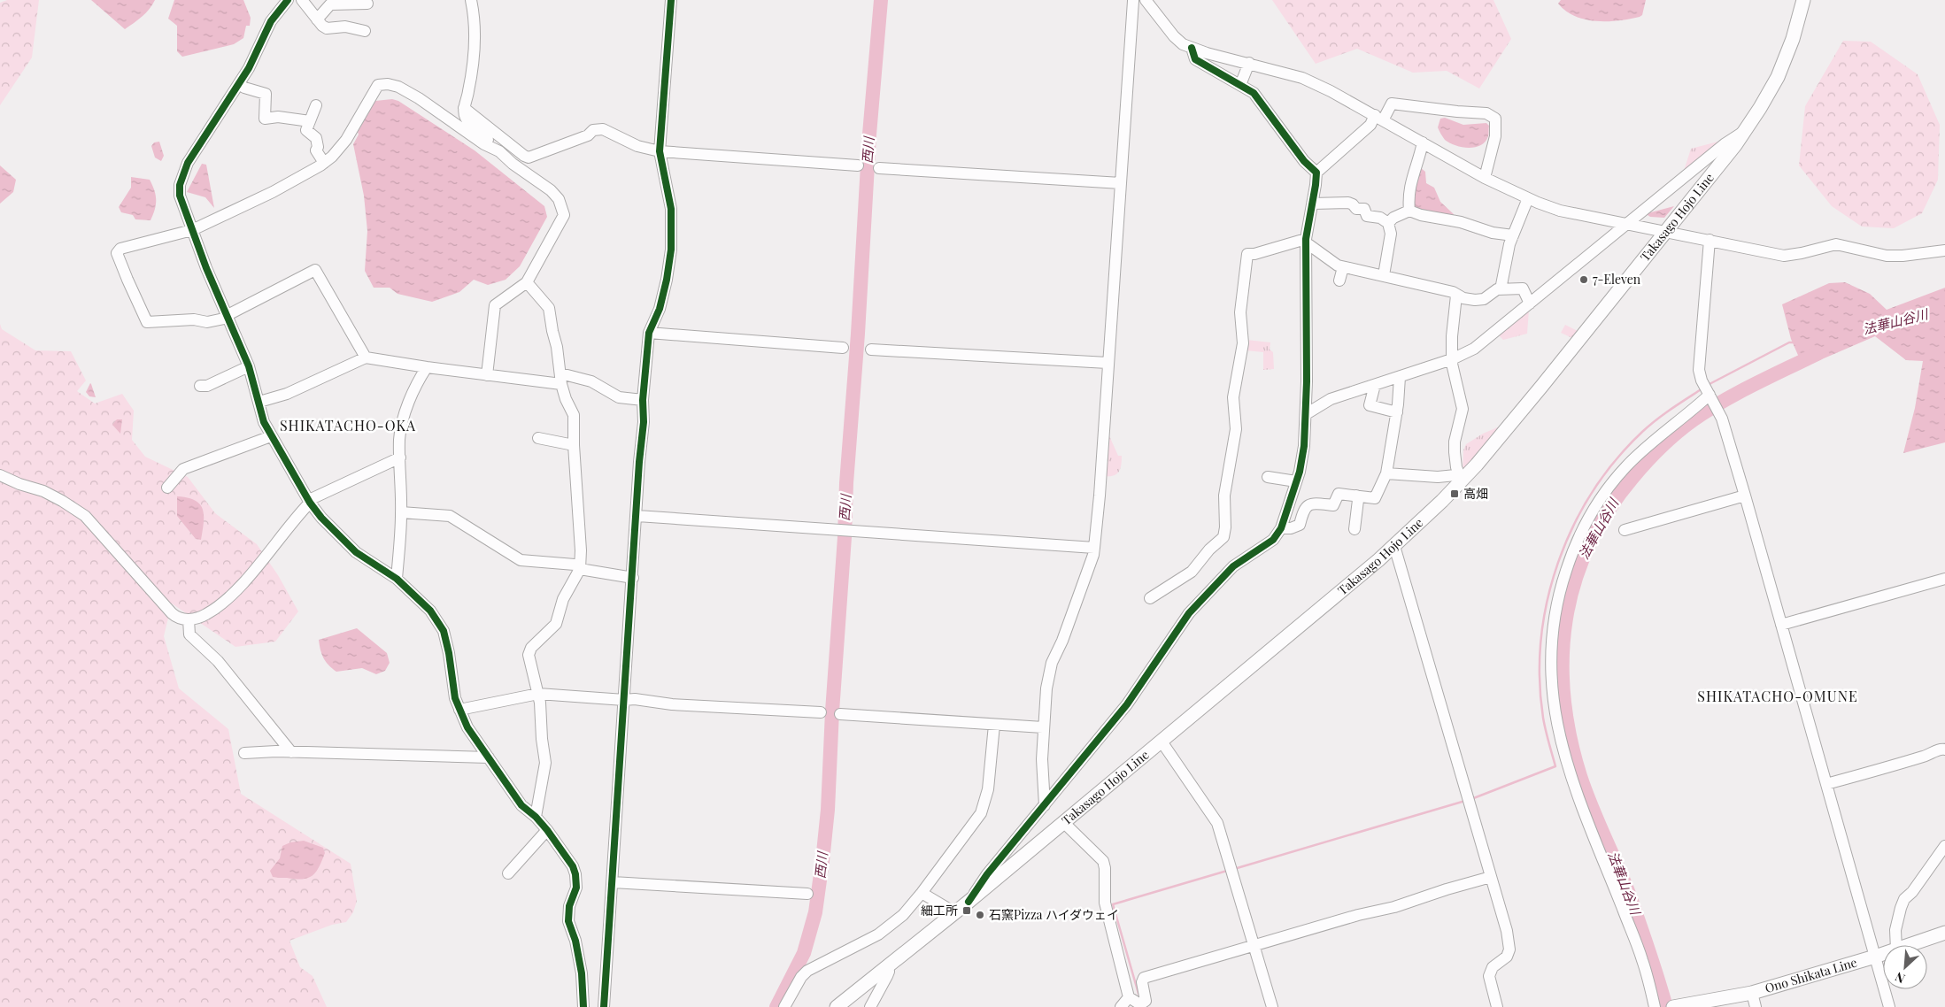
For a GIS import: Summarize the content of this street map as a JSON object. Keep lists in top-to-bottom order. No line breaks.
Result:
{"streets":{"main road":["Takasago Hojo Line","Ono Shikata Line"]},"districts":["SHIKATACHO-OKA","SHIKATACHO-OMUNE"],"water":["西川","法華山谷川"],"places":{"other":["7-Eleven","石窯Pizza ハイダウェイ"],"transit":["高畑","細工所"]},"north":"bottom left"}
